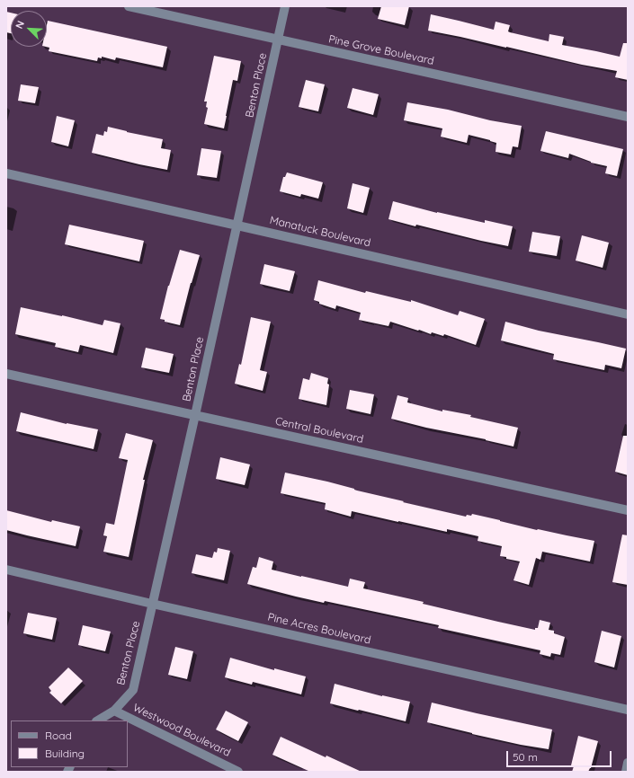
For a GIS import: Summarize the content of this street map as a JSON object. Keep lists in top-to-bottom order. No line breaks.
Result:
{"streets":{"street":["Pine Grove Boulevard","Benton Place","Manatuck Boulevard","Central Boulevard","Pine Acres Boulevard","Westwood Boulevard"]},"crossings":[["Pine Grove Boulevard","Benton Place"],["Benton Place","Manatuck Boulevard"],["Benton Place","Central Boulevard"],["Benton Place","Pine Acres Boulevard"],["Benton Place","Westwood Boulevard"]],"legend":["Road","Building"],"scale_bar":"50 m","north":"top left"}
